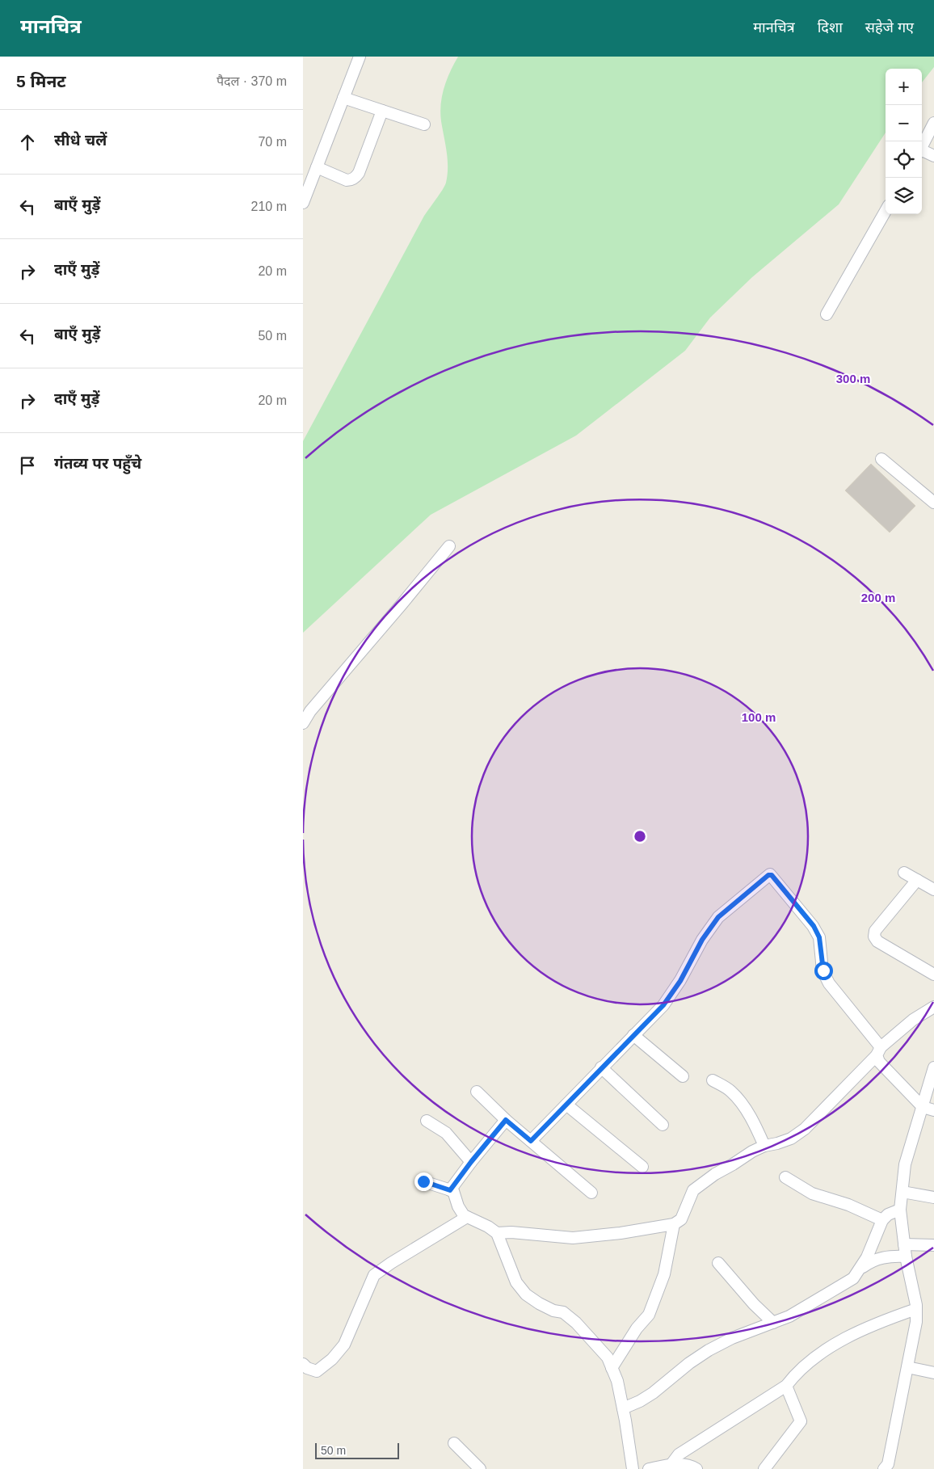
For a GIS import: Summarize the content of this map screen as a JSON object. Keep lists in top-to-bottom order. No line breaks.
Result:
{"scale_bar":"50 m","page":{"header":"मानचित्र","nav":["मानचित्र","दिशा","सहेजे गए"],"heading":["5 मिनट","पैदल · 370 m"],"map_buttons":["+","−"],"list":[["सीधे चलें","70 m"],["बाएँ मुड़ें","210 m"],["दाएँ मुड़ें","20 m"],["बाएँ मुड़ें","50 m"],["दाएँ मुड़ें","20 m"],"गंतव्य पर पहुँचे"],"scale":"50 m"},"rings":["300 m","200 m","100 m"]}
